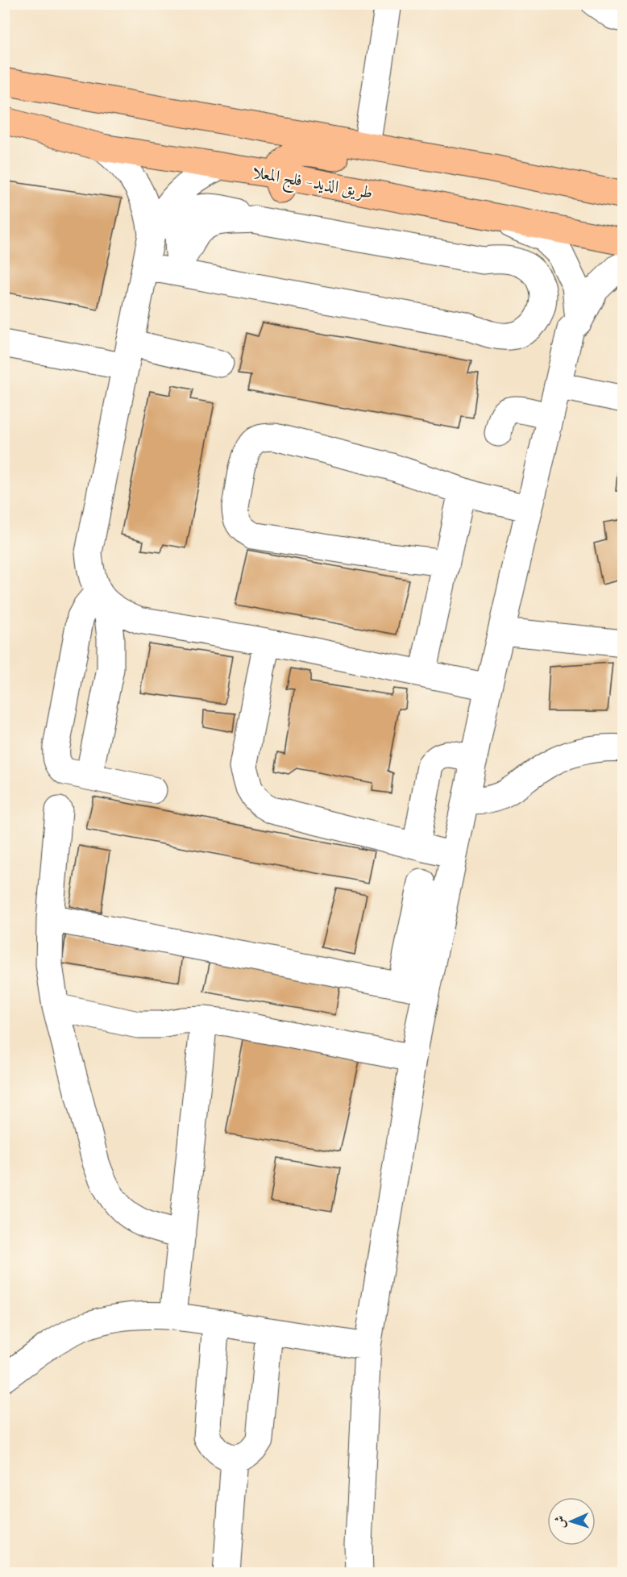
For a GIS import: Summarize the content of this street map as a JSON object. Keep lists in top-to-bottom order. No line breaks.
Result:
{"streets":{"highway":["طريق الذيد - فلج المعلا"]},"north":"left"}
